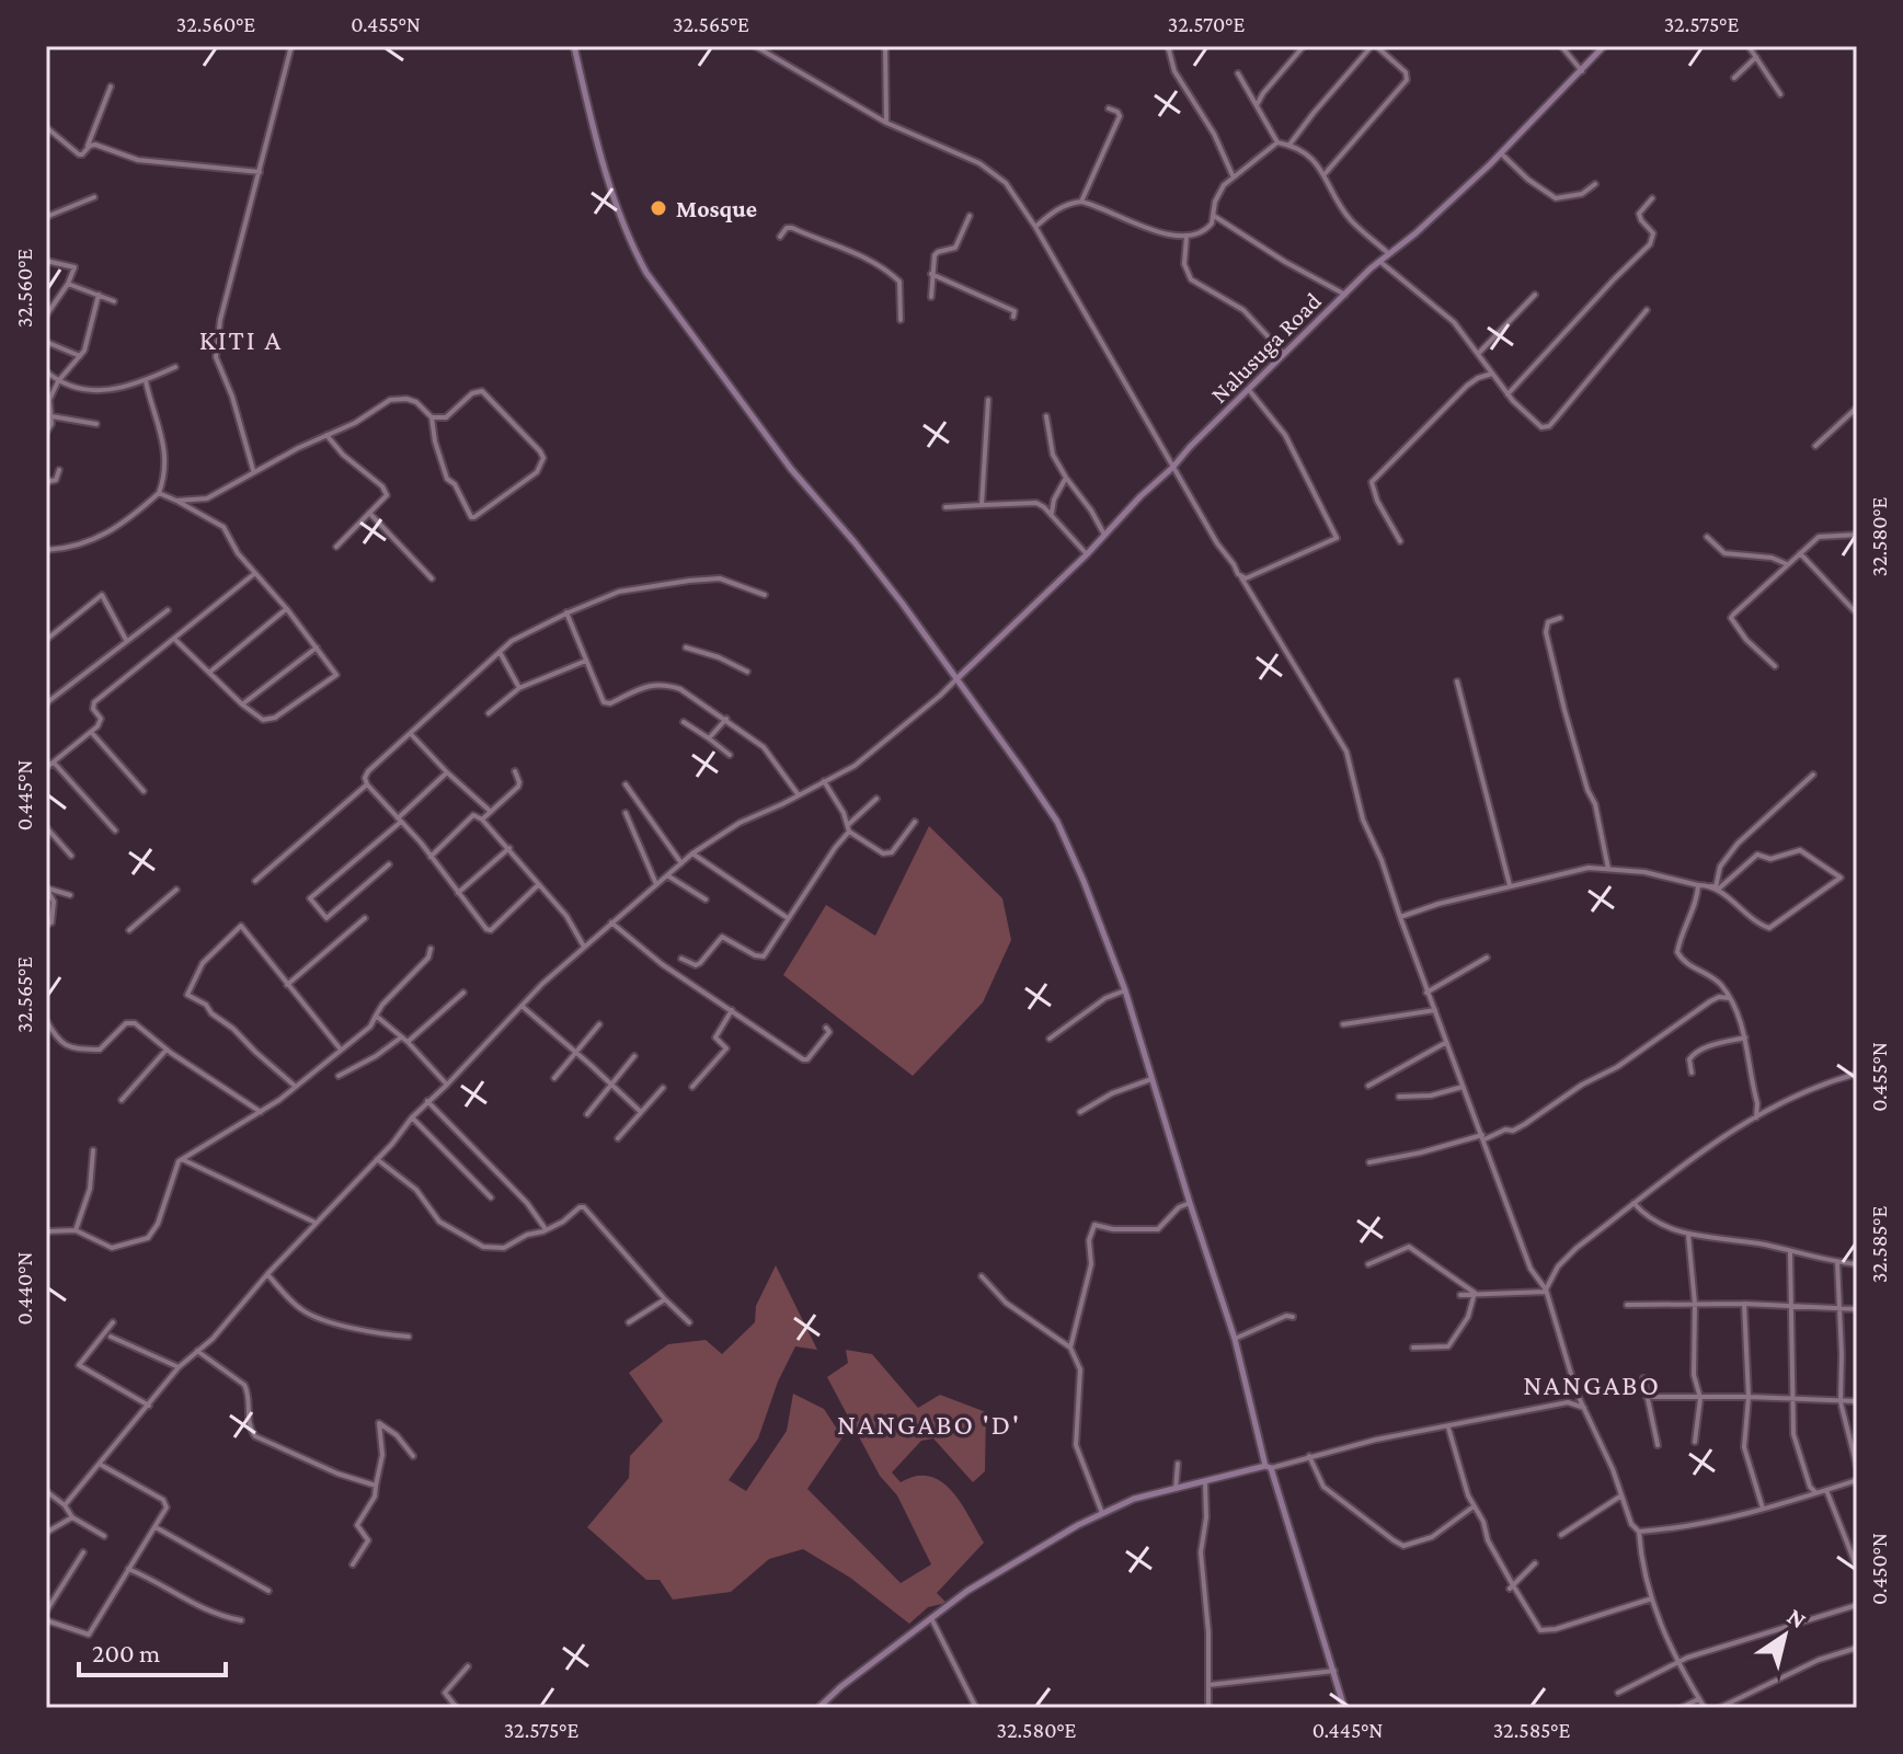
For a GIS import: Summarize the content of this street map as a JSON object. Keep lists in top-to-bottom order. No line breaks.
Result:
{"streets":{"street":["Nalusuga Road"]},"districts":["KITI A","NANGABO","NANGABO 'D'"],"places":["Mosque"],"scale_bar":"200 m","north":"top right","coordinates":["32.560°E","0.455°N","32.565°E","32.570°E","32.575°E","32.580°E","0.445°N","32.585°E","0.440°N","0.450°N"]}
